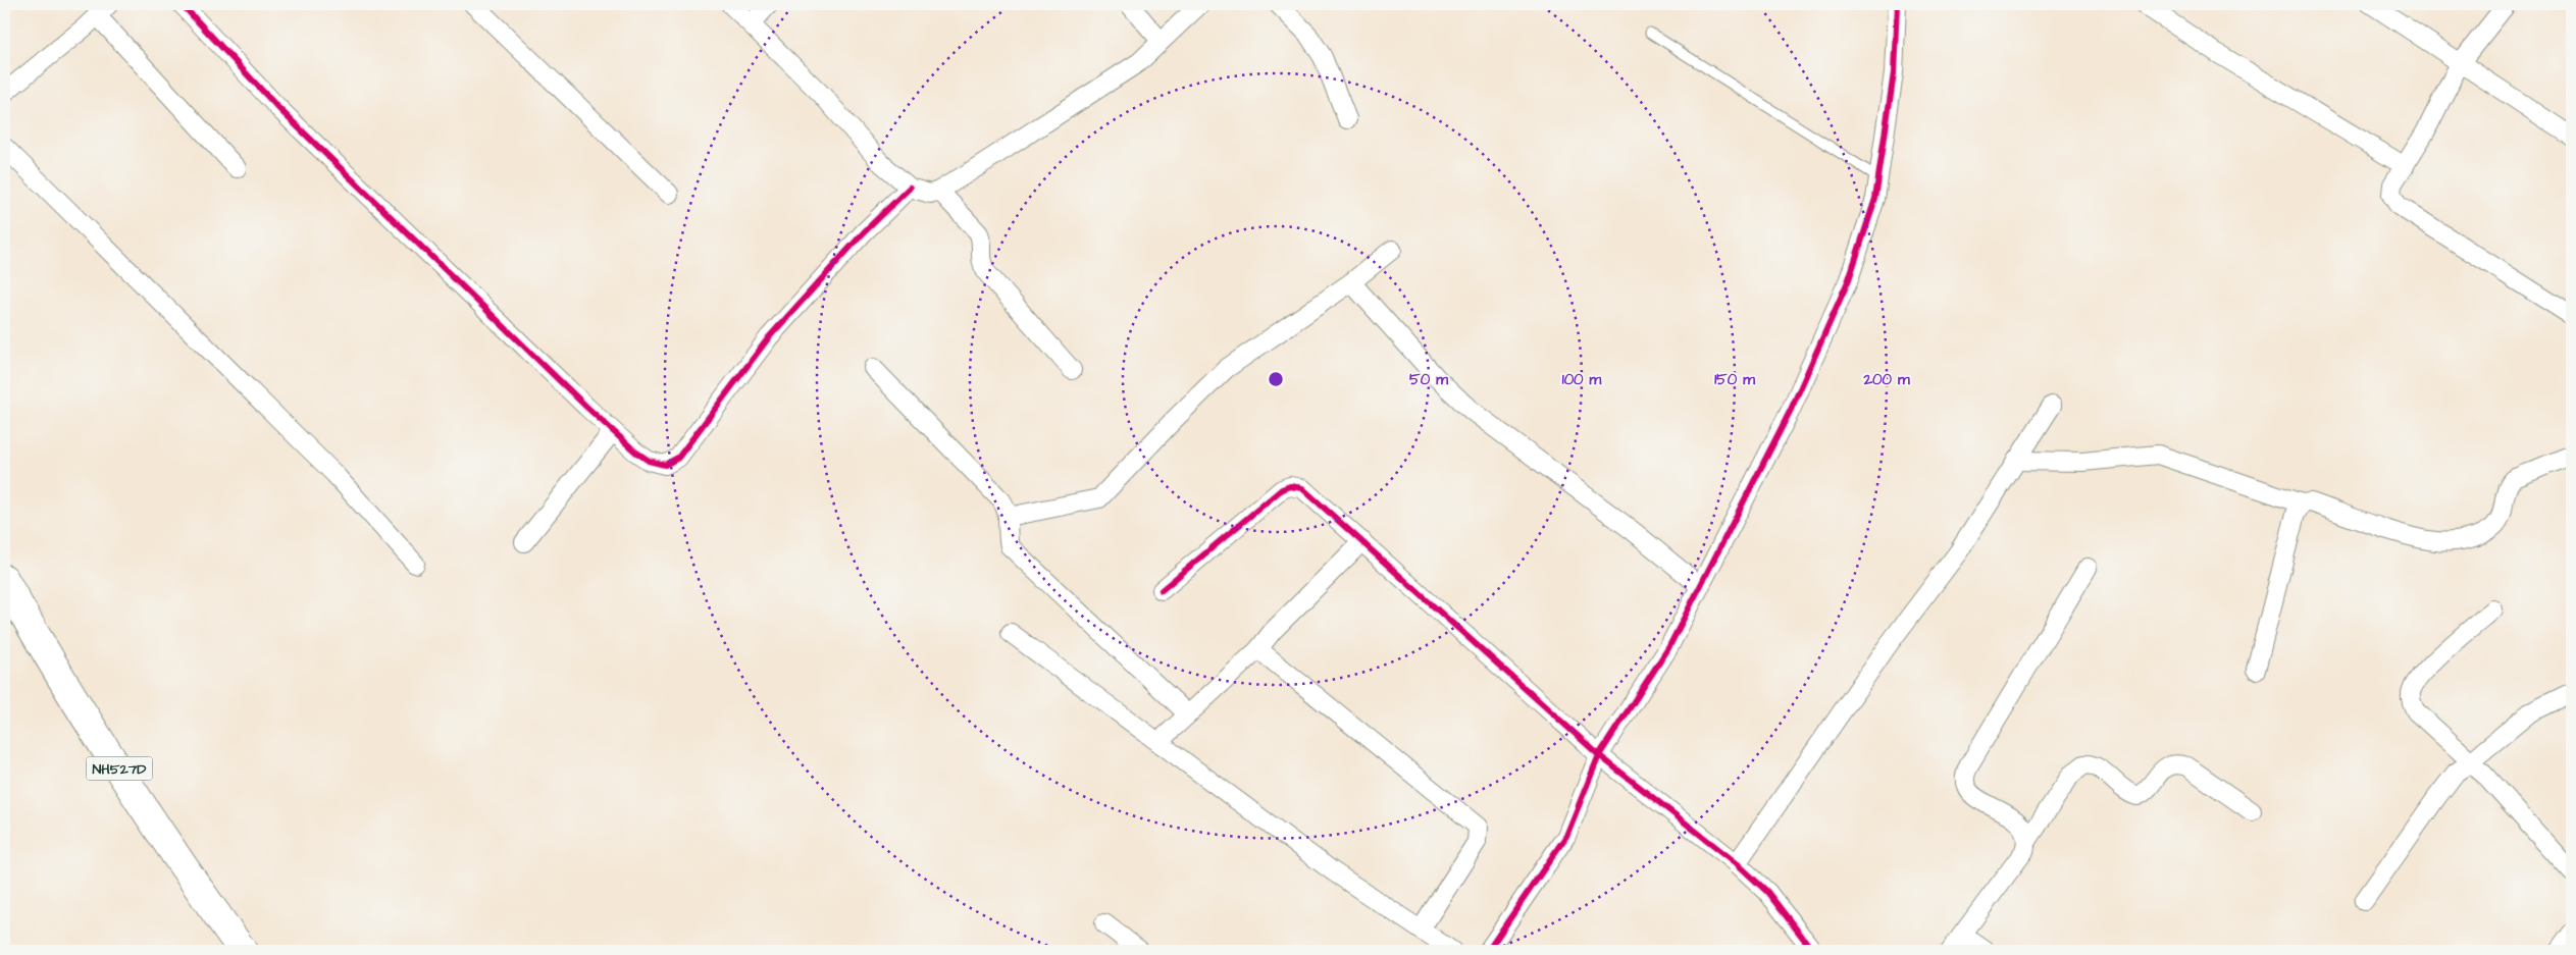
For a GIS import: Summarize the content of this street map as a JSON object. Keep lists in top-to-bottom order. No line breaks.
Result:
{"streets":{"highway":["NH527D"]},"rings":["50 m","100 m","150 m","200 m"]}
